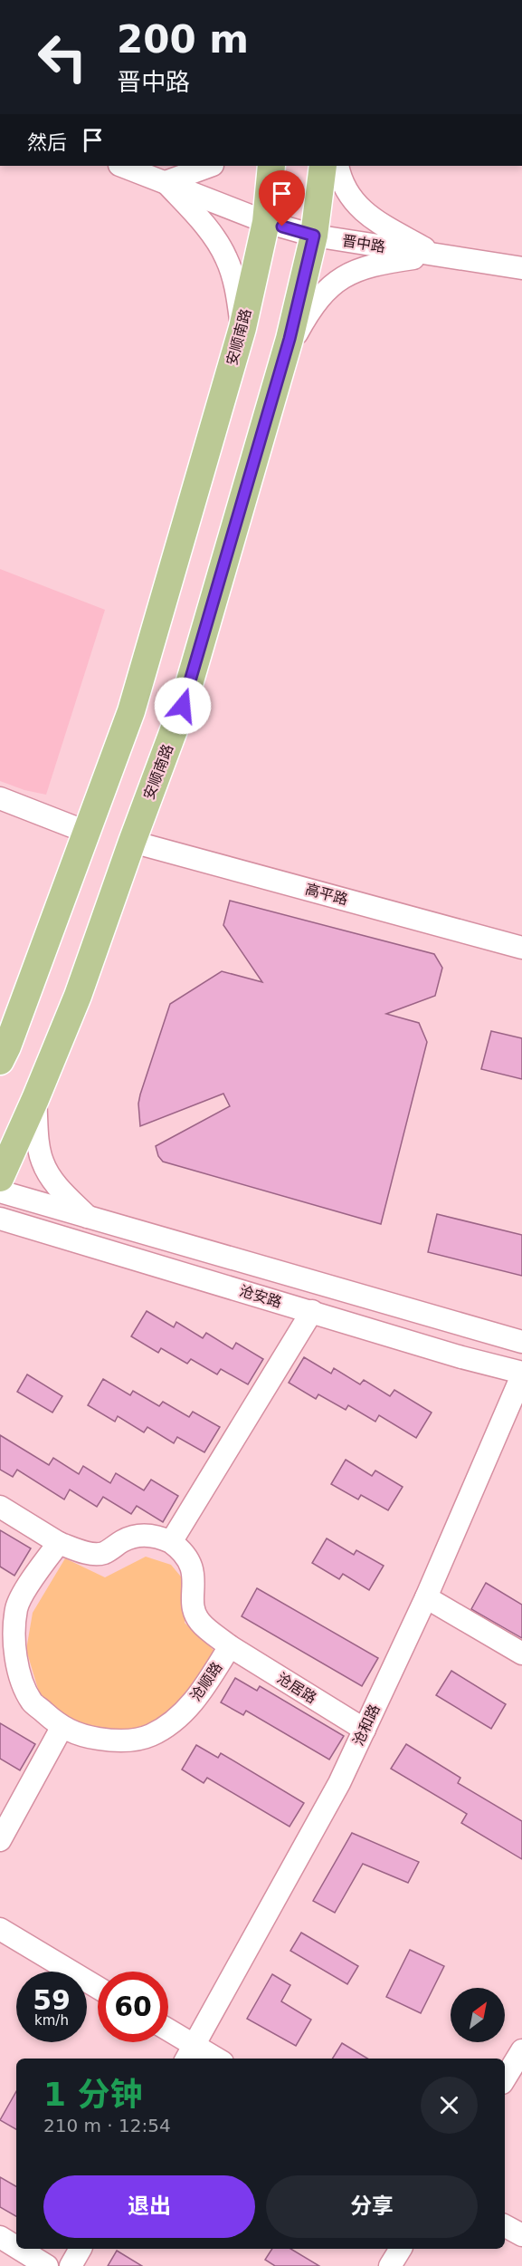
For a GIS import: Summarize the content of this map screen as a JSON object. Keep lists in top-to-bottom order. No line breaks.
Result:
{"streets":{"main road":["安顺南路"],"street":["晋中路","高平路","沧安路","沧顺路","沧居路","沧和路"]},"crossings":[["晋中路","安顺南路"],["安顺南路","高平路"],["沧安路","沧和路"],["沧顺路","沧居路"],["沧居路","沧和路"]],"north":"top right","page":{"turn":["200 m","晋中路"],"then":"然后","speed":"59 km/h","limit":"60","heading":["1 分钟","210 m · 12:54"],"buttons":["退出","分享"]}}
